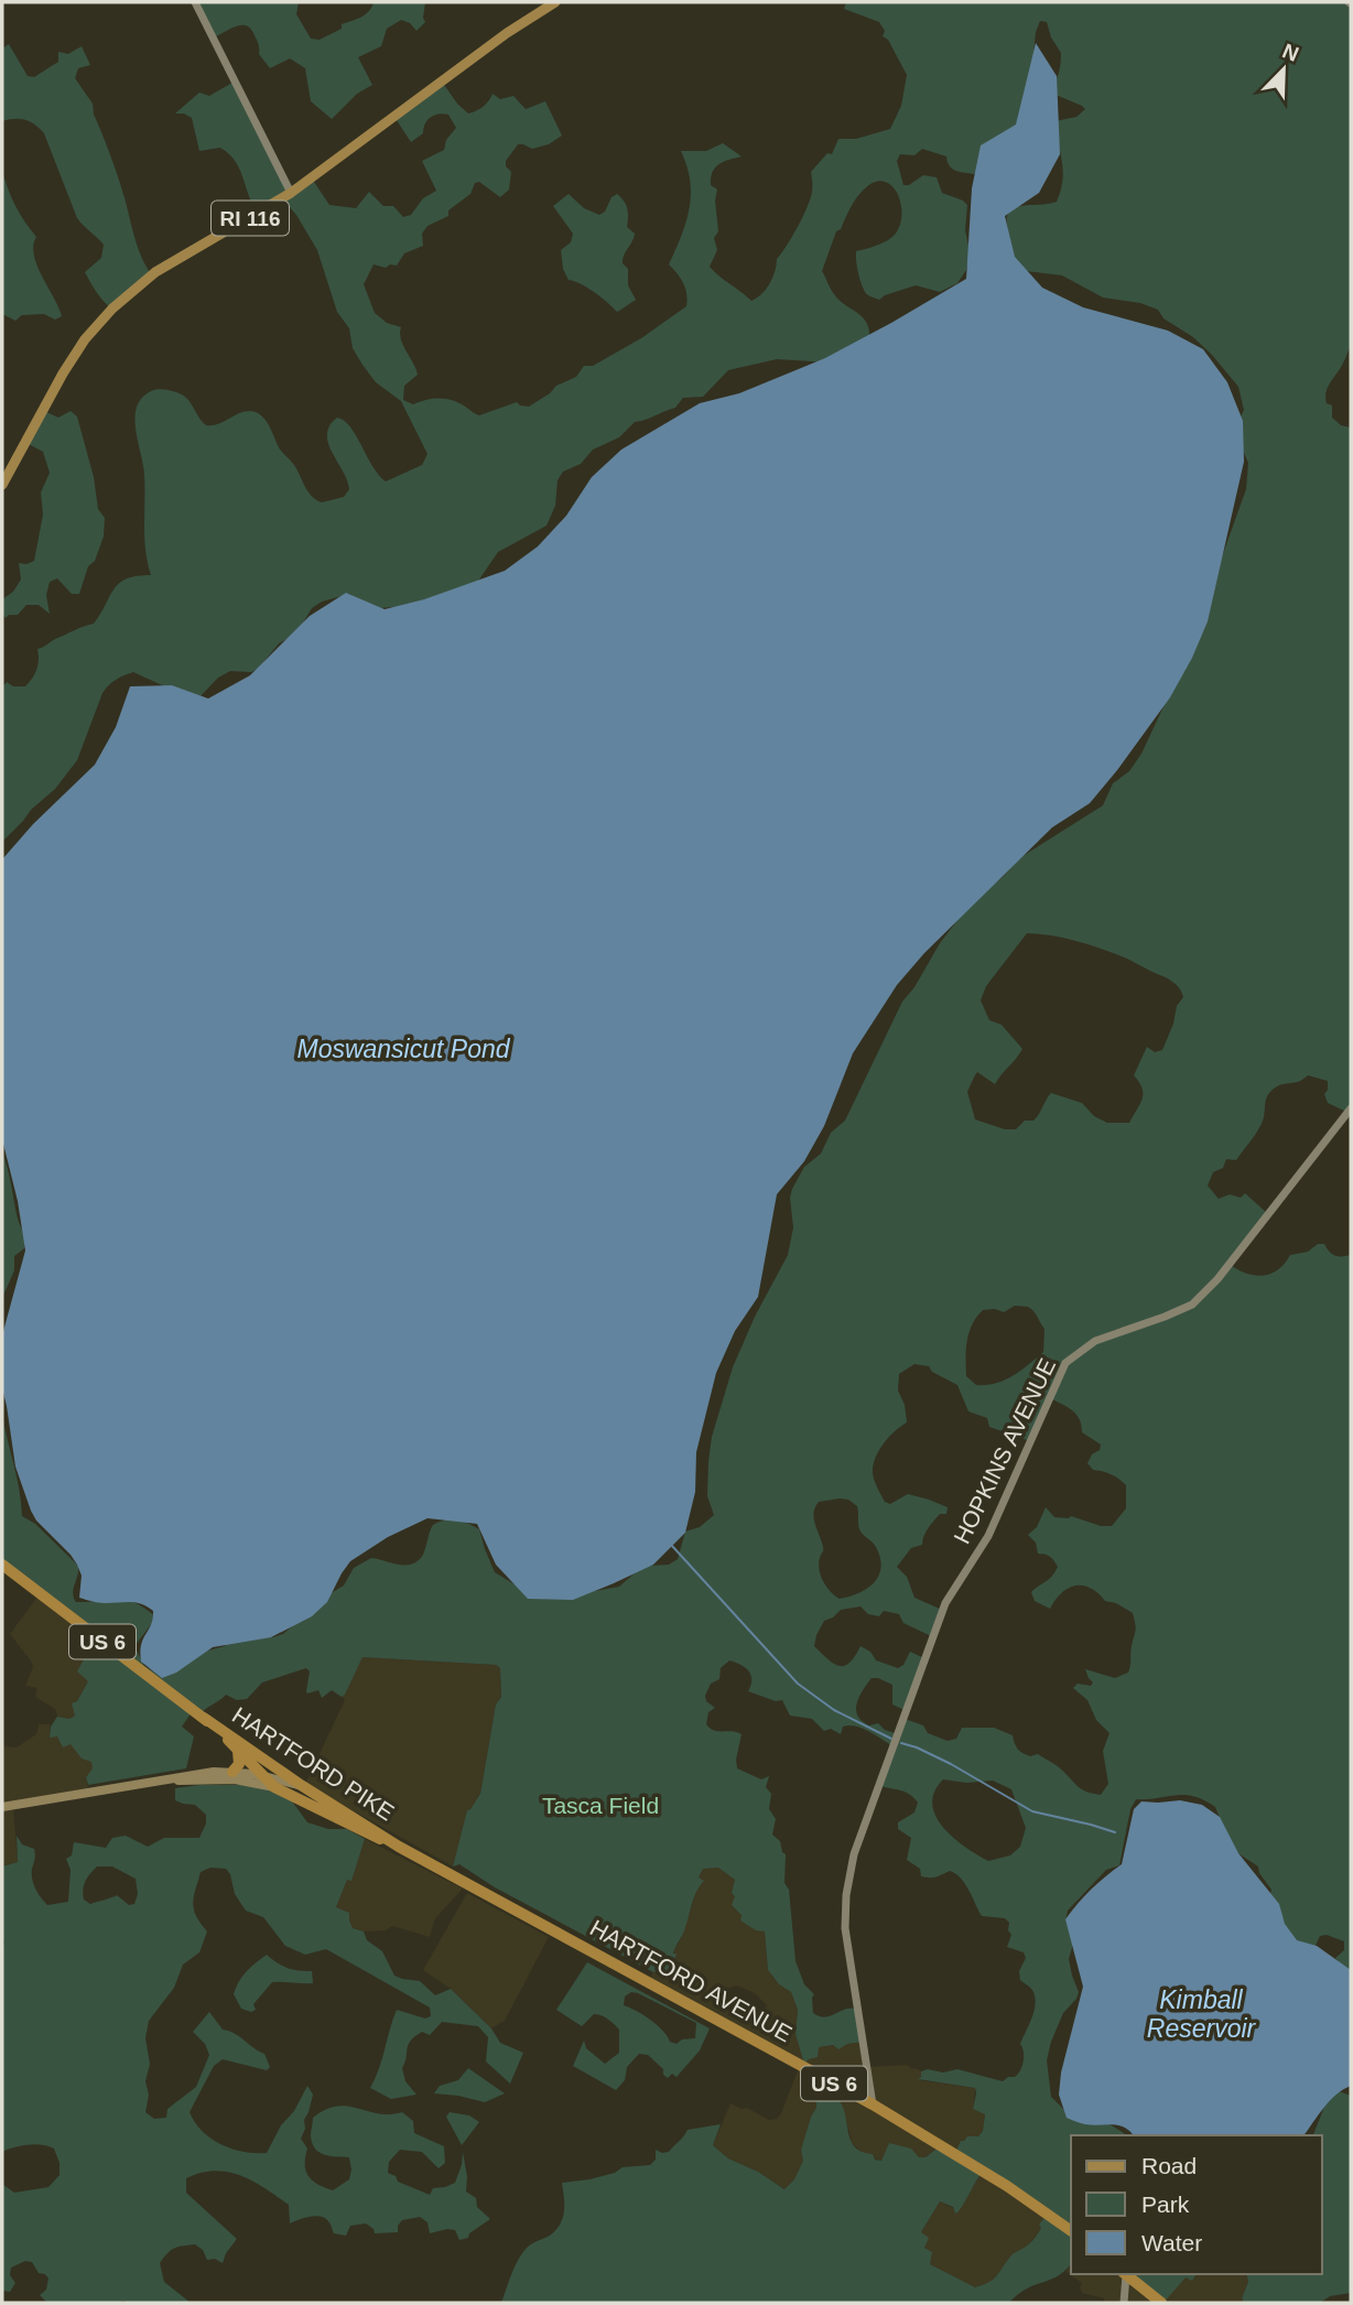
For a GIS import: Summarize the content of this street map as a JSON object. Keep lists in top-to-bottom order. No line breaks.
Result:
{"streets":{"highway":["US 6","HARTFORD PIKE","HARTFORD AVENUE"],"main road":["RI 116"],"street":["HOPKINS AVENUE"]},"crossings":[["HOPKINS AVENUE","HARTFORD AVENUE"],["HARTFORD PIKE","HARTFORD AVENUE"]],"water":["Moswansicut Pond","Kimball Reservoir"],"parks":["Tasca Field"],"legend":["Road","Park","Water"],"north":"top right"}
